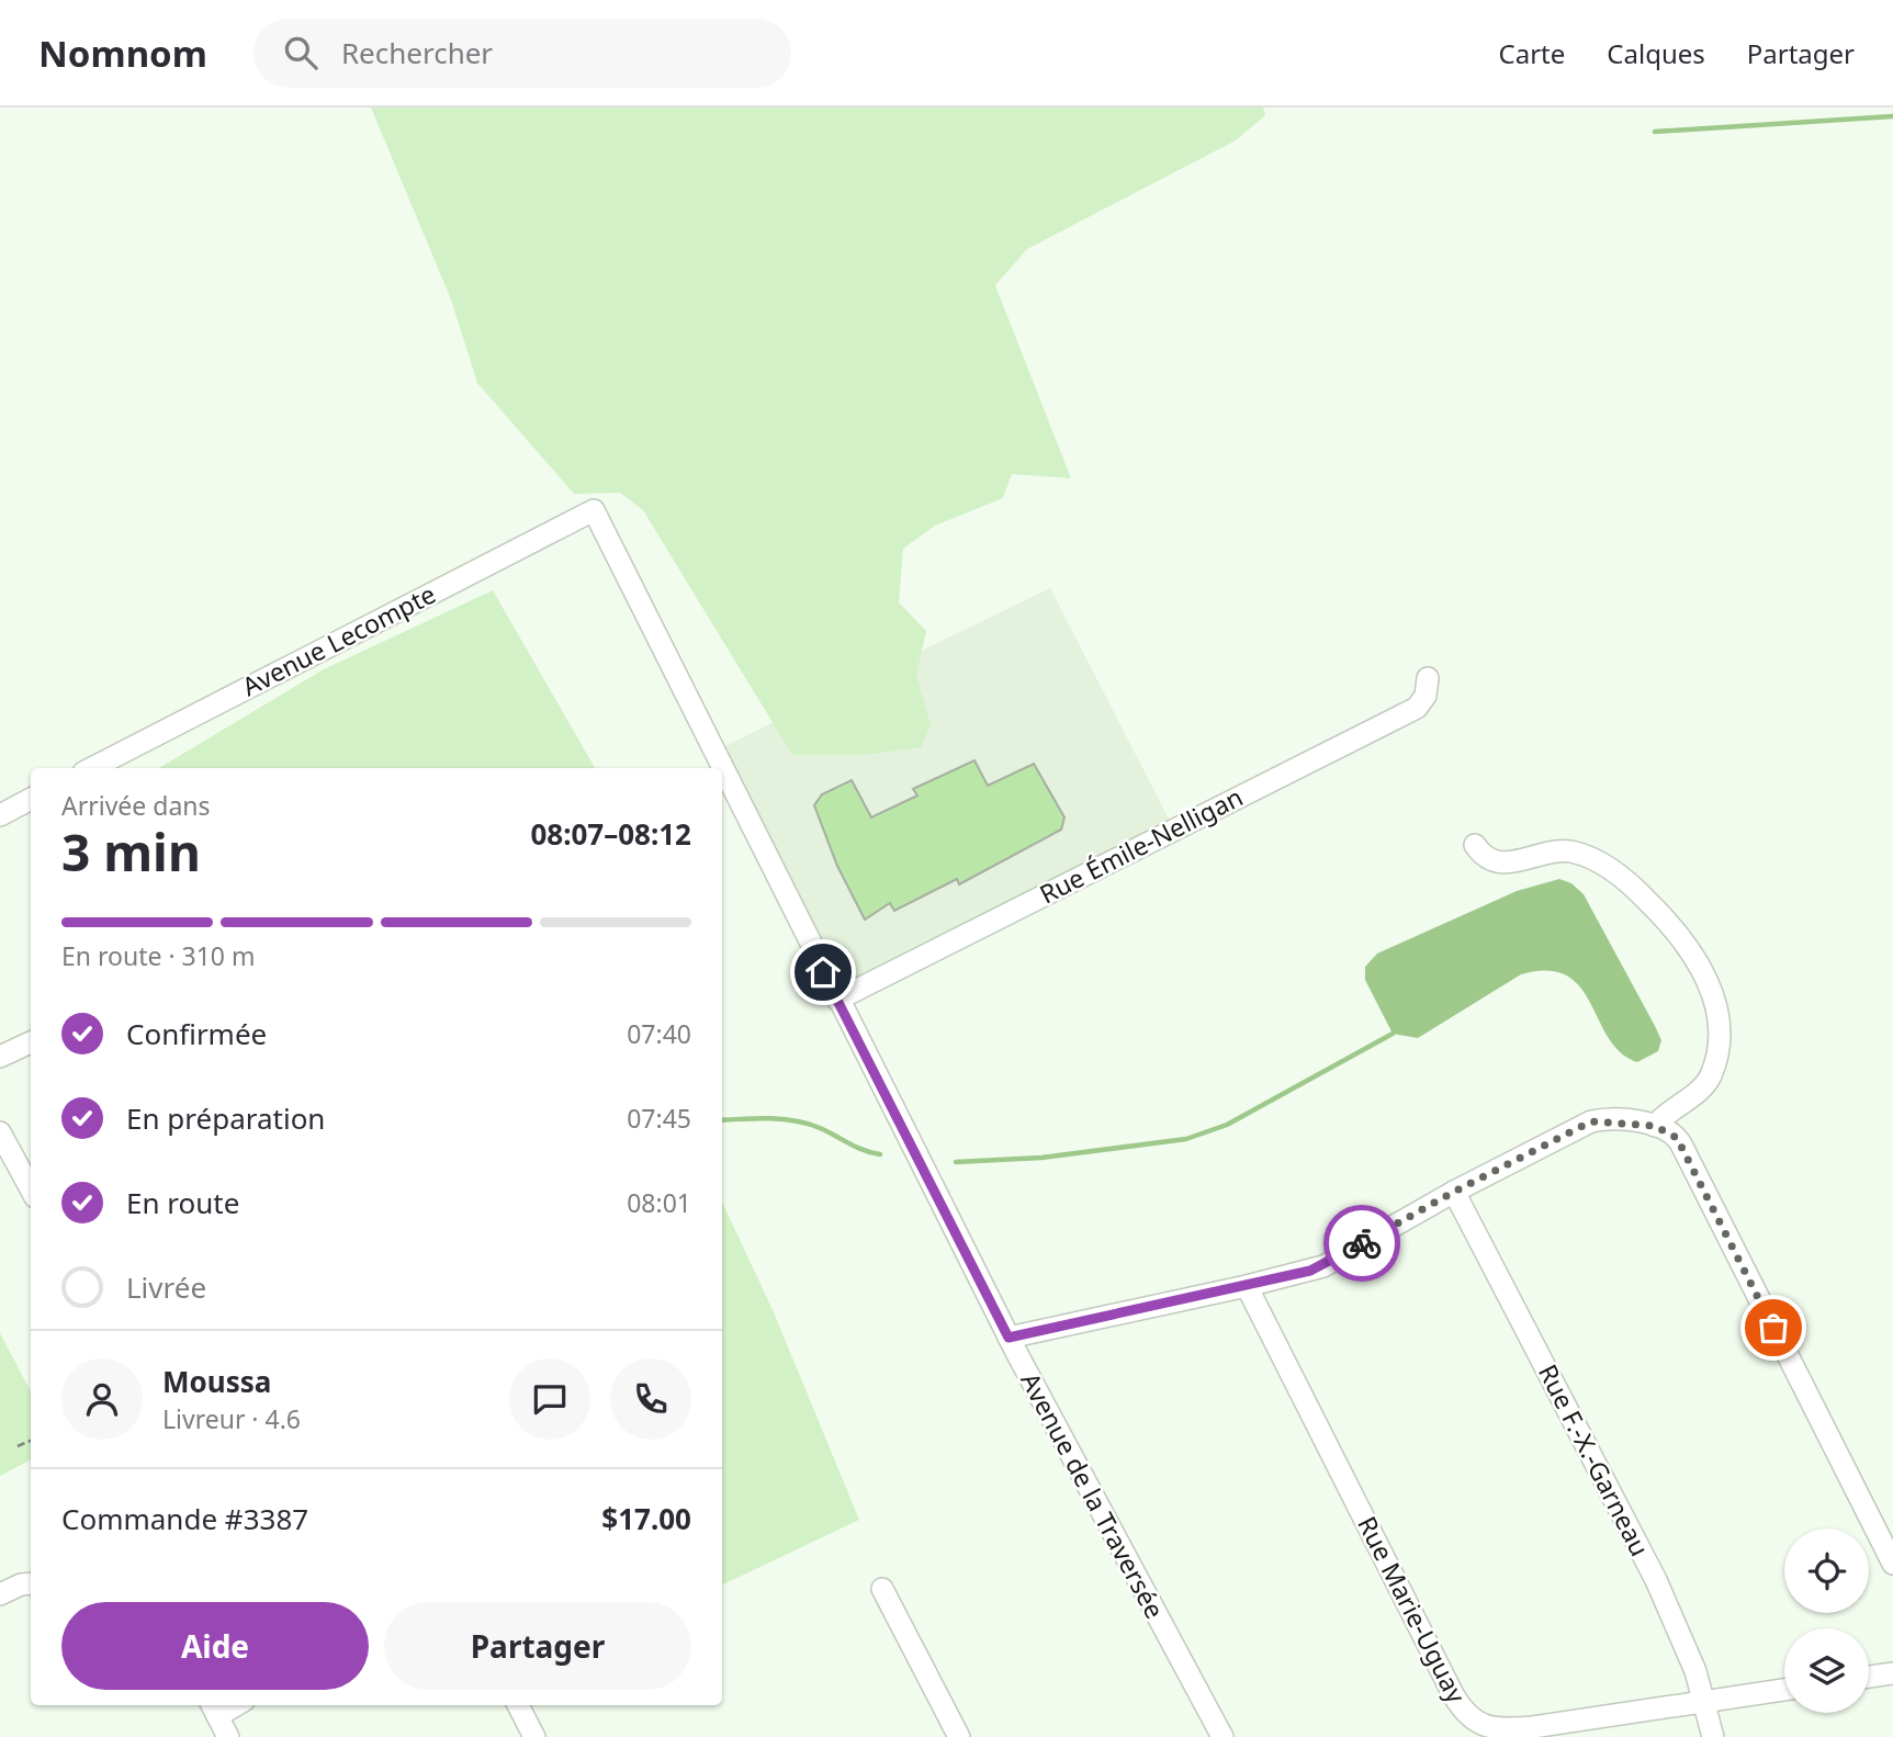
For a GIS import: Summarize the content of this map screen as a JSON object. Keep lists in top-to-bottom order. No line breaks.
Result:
{"streets":{"street":["Avenue Lecompte","Rue Émile-Nelligan","Rue F.-X.-Garneau","Avenue de la Traversée","Rue Marie-Uguay"]},"crossings":[["Avenue Lecompte","Avenue de la Traversée"],["Rue Émile-Nelligan","Avenue de la Traversée"],["Rue F.-X.-Garneau","Rue Marie-Uguay"]],"page":{"header":"Nomnom","search":"Rechercher","nav":["Carte","Calques","Partager"],"heading":["3 min","Arrivée dans","08:07–08:12"],"panel":["Moussa","Livreur · 4.6","Commande #3387","$17.00"],"bar":"En route · 310 m","list":[["Confirmée","07:40"],["En préparation","07:45"],["En route","08:01"],"Livrée"],"buttons":["Aide","Partager"]}}
